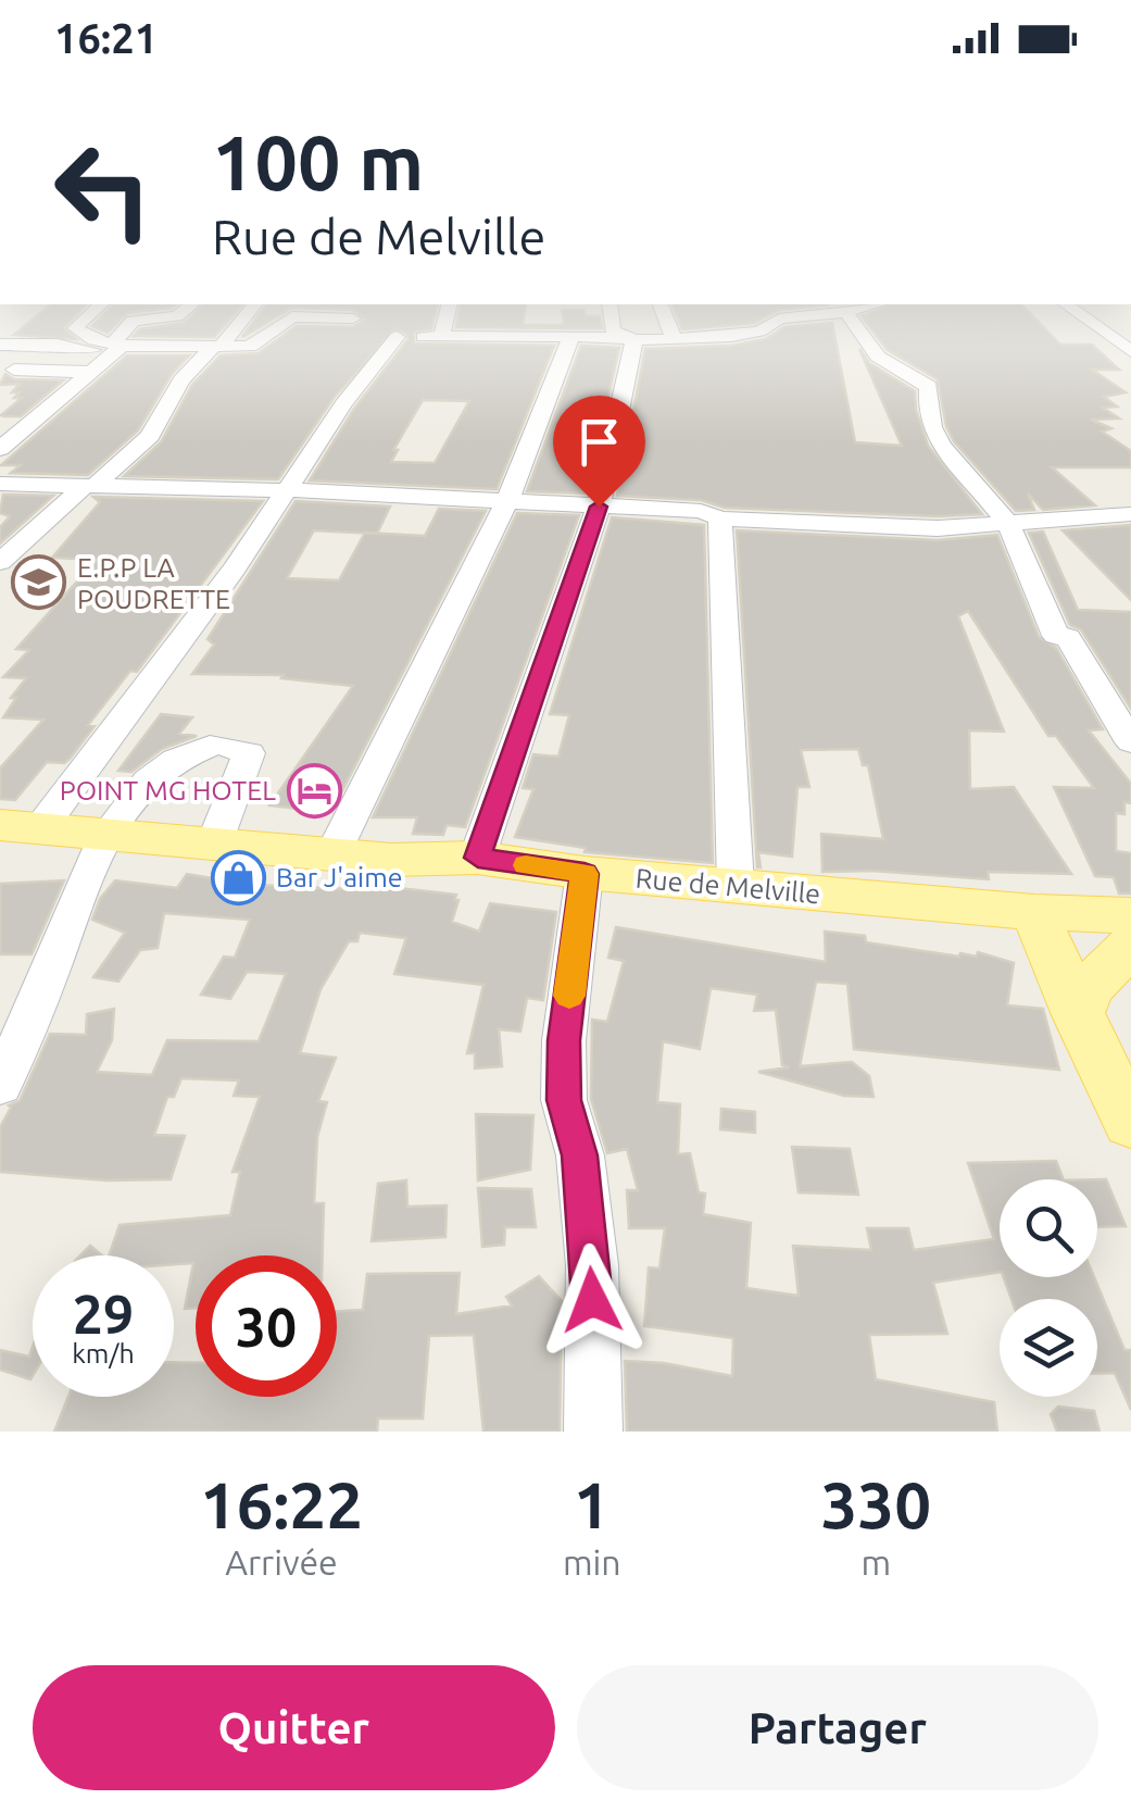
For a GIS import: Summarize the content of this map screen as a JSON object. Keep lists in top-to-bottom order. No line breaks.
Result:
{"streets":{"main road":["Rue de Melville"]},"places":{"school or university":["E.P.P LA POUDRETTE"],"hotel":["POINT MG HOTEL"],"shop":["Bar J'aime"]},"page":{"status":"16:21","turn":["100 m","Rue de Melville"],"speed":"29 km/h","limit":"30","eta":["16:22","Arrivée","1","min","330","m"],"buttons":["Quitter","Partager"]}}
